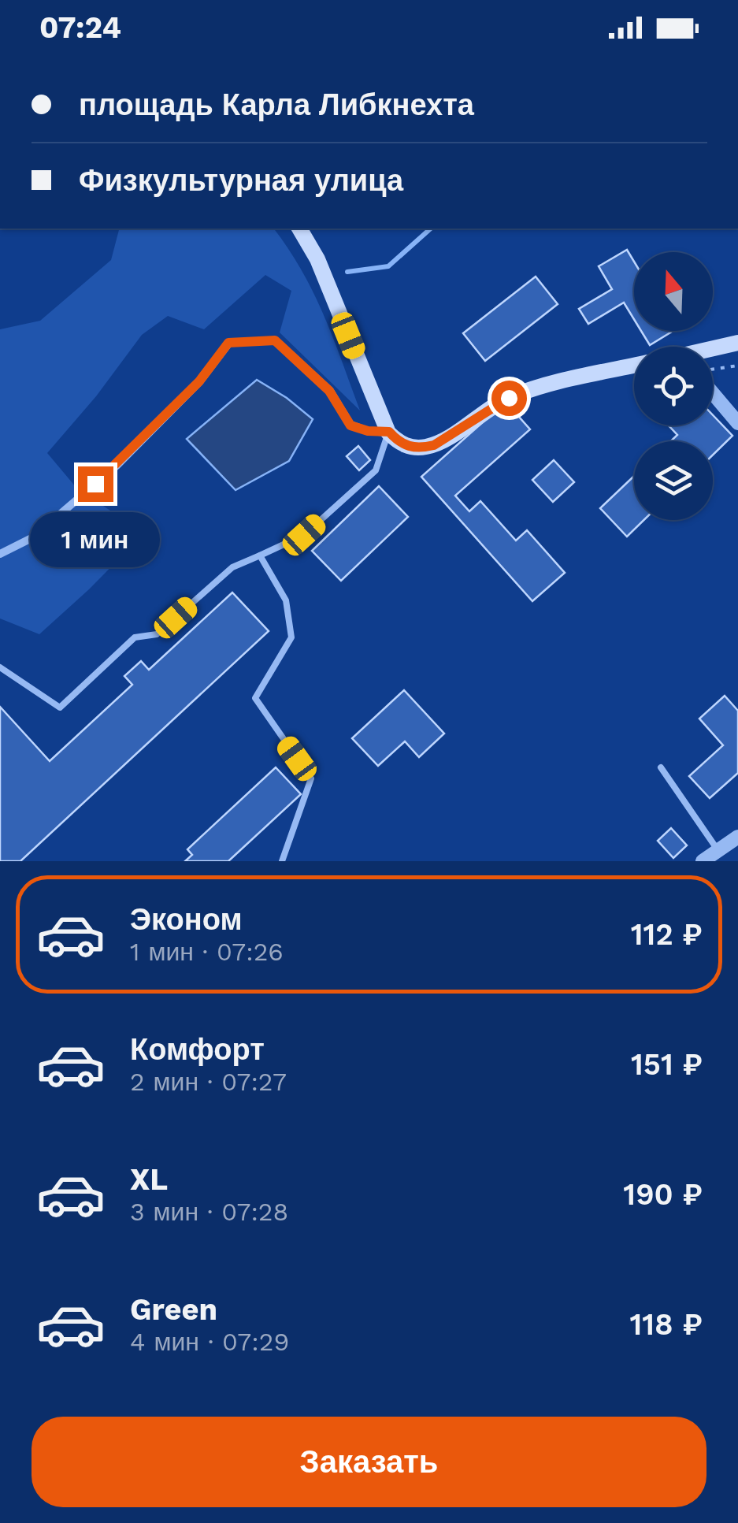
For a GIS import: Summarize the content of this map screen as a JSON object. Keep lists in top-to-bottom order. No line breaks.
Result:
{"north":"top","page":{"status":"07:24","banner":["площадь Карла Либкнехта","Физкультурная улица"],"bubble":"1 мин","list":[{"name":"Эконом","note":"1 мин · 07:26","value":"112 ₽"},{"name":"Комфорт","note":"2 мин · 07:27","value":"151 ₽"},{"name":"XL","note":"3 мин · 07:28","value":"190 ₽"},{"name":"Green","note":"4 мин · 07:29","value":"118 ₽"}],"buttons":"Заказать"}}
